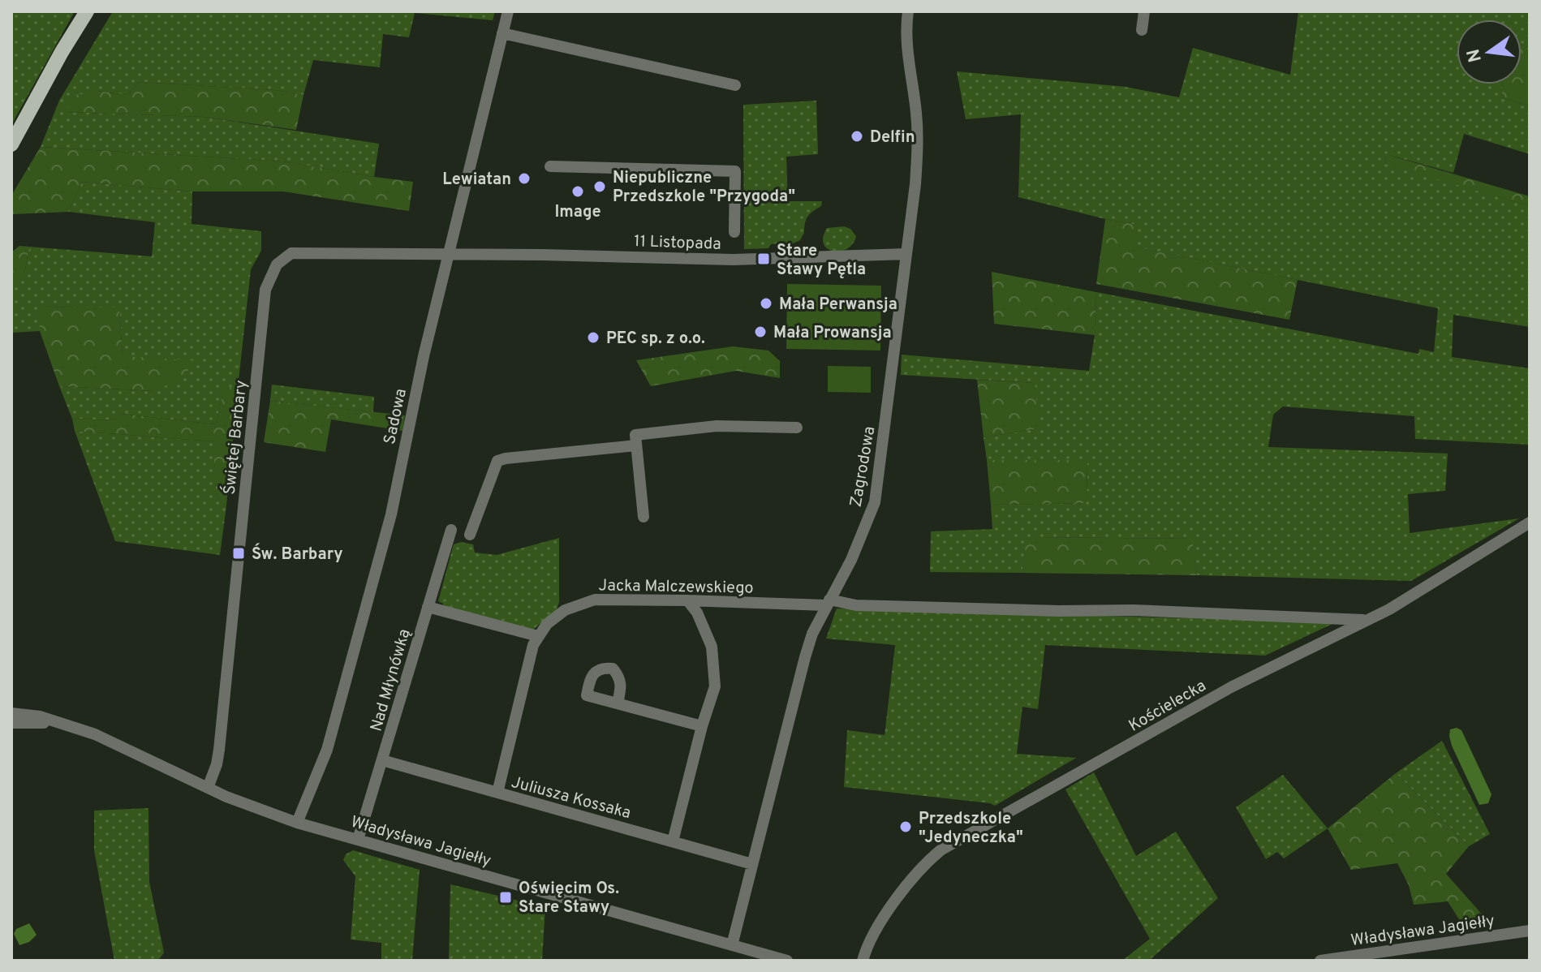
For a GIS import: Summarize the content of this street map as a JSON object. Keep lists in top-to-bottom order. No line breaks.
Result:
{"streets":{"street":["11 Listopada","Sadowa","Świętej Barbary","Zagrodowa","Jacka Malczewskiego","Nad Młynówką","Kościelecka","Juliusza Kossaka","Władysława Jagiełły"]},"crossings":[["11 Listopada","Sadowa"],["11 Listopada","Świętej Barbary"],["11 Listopada","Zagrodowa"],["Sadowa","Świętej Barbary"],["Sadowa","Władysława Jagiełły"],["Świętej Barbary","Władysława Jagiełły"],["Zagrodowa","Jacka Malczewskiego"],["Zagrodowa","Juliusza Kossaka"],["Zagrodowa","Władysława Jagiełły"],["Jacka Malczewskiego","Kościelecka"],["Jacka Malczewskiego","Juliusza Kossaka"],["Nad Młynówką","Juliusza Kossaka"],["Nad Młynówką","Władysława Jagiełły"]],"places":{"other":["Delfin","Lewiatan","Niepubliczne Przedszkole \"Przygoda\"","Image","Mała Perwansja","Mała Prowansja","PEC sp. z o.o.","Przedszkole \"Jedyneczka\""],"transit":["Stare Stawy Pętla","Św. Barbary","Oświęcim Os. Stare Stawy"]},"north":"left"}
